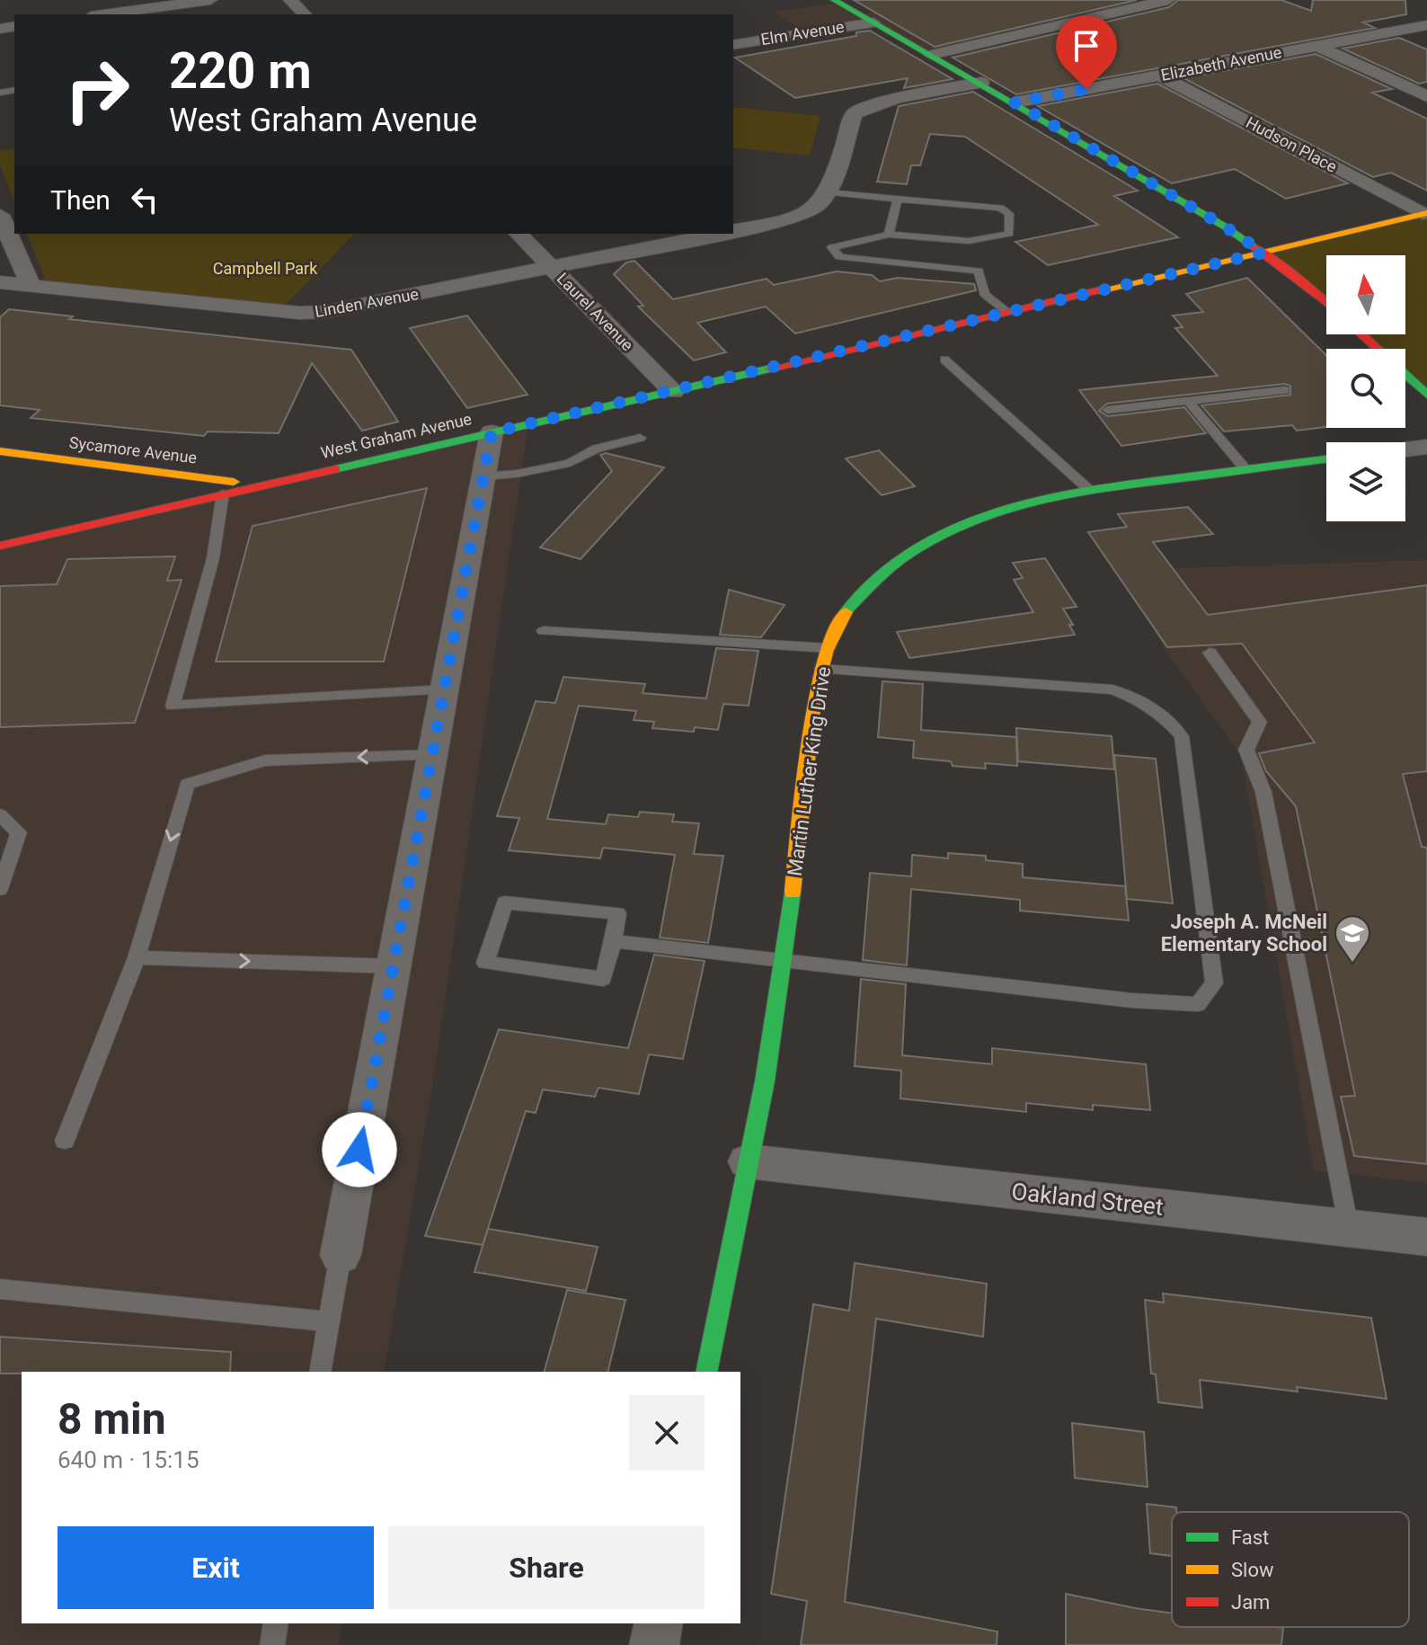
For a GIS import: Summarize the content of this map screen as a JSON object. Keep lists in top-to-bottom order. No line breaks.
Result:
{"streets":{"street":["Elm Avenue","Elizabeth Avenue","Hudson Place","Linden Avenue","Laurel Avenue","West Graham Avenue","Sycamore Avenue","Martin Luther King Drive","Oakland Street"]},"crossings":[["Elizabeth Avenue","Hudson Place"],["Hudson Place","West Graham Avenue"],["Linden Avenue","Laurel Avenue"],["Laurel Avenue","West Graham Avenue"],["West Graham Avenue","Sycamore Avenue"],["Martin Luther King Drive","Oakland Street"]],"parks":["Campbell Park"],"places":{"school or university":["Joseph A. McNeil Elementary School"]},"legend":["Fast","Slow","Jam"],"north":"top","page":{"turn":["220 m","West Graham Avenue"],"then":"Then","heading":["8 min","640 m · 15:15"],"buttons":["Exit","Share"]}}
